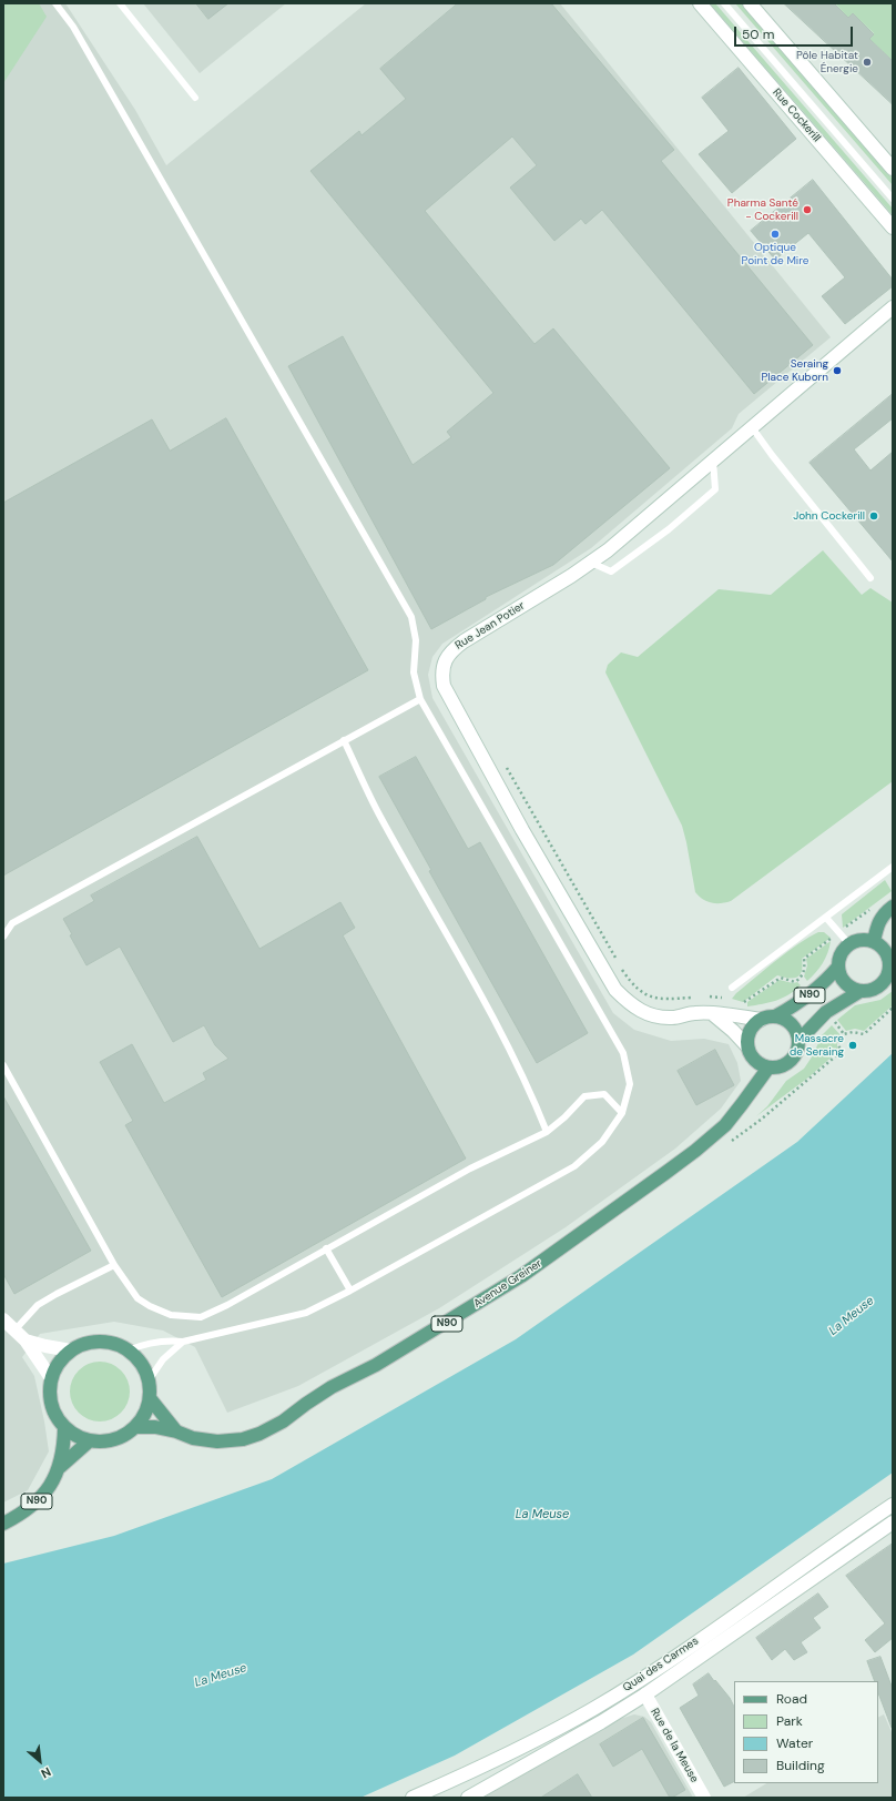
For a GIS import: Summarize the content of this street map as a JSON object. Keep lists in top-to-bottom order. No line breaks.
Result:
{"streets":{"main road":["Rue Cockerill","Rue Jean Potier","N90","Avenue Greiner","Quai des Carmes","Rue de la Meuse"]},"crossings":[["Rue Jean Potier","N90"],["Rue Jean Potier","Avenue Greiner"],["N90","Avenue Greiner"],["Quai des Carmes","Rue de la Meuse"]],"water":["La Meuse"],"places":["Pôle Habitat Énergie","Pharma Santé - Cockerill","Optique Point de Mire","Seraing Place Kuborn","John Cockerill","Massacre de Seraing"],"legend":["Road","Park","Water","Building"],"scale_bar":"50 m","north":"bottom right"}
